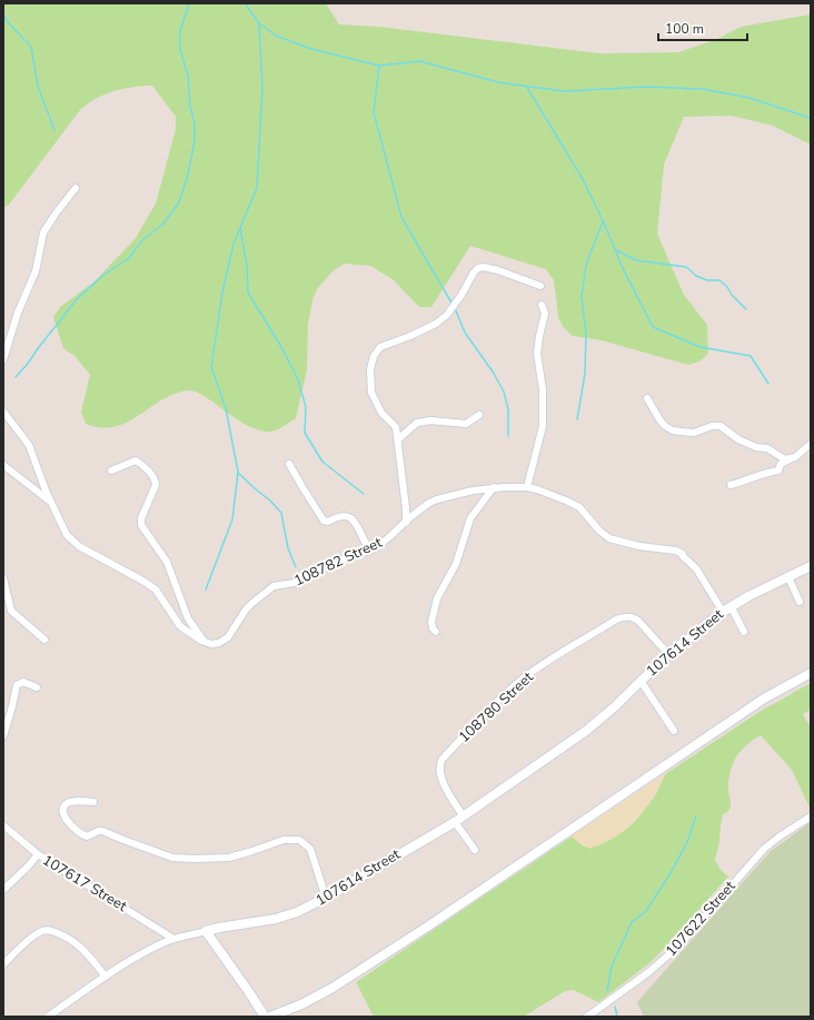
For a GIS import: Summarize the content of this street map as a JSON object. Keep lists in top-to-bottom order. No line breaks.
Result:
{"streets":{"street":["108782 Street","107614 Street","108780 Street","107617 Street","107622 Street"]},"crossings":[["108782 Street","107614 Street"],["107614 Street","108780 Street"],["107614 Street","107617 Street"]],"scale_bar":"100 m"}
